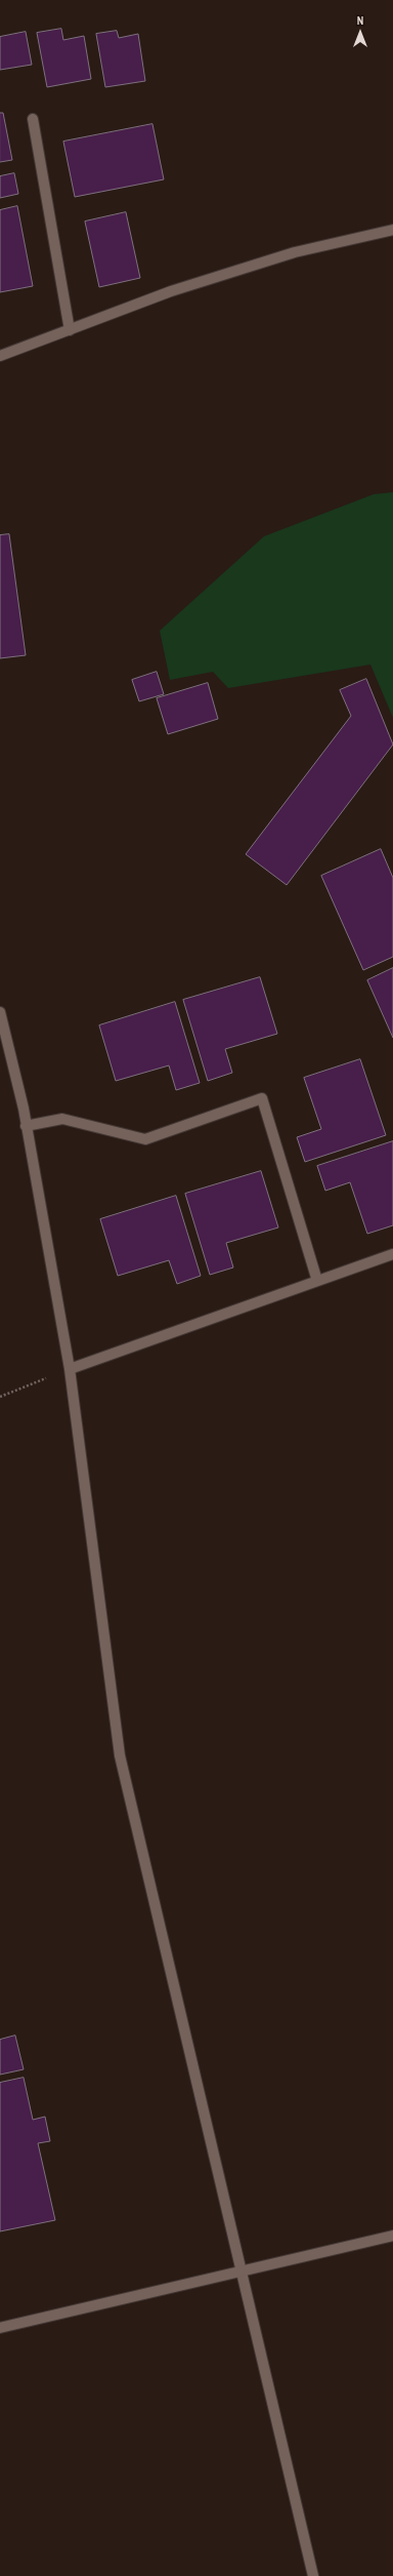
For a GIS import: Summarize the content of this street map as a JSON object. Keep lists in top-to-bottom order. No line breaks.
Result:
{"north":"top"}
